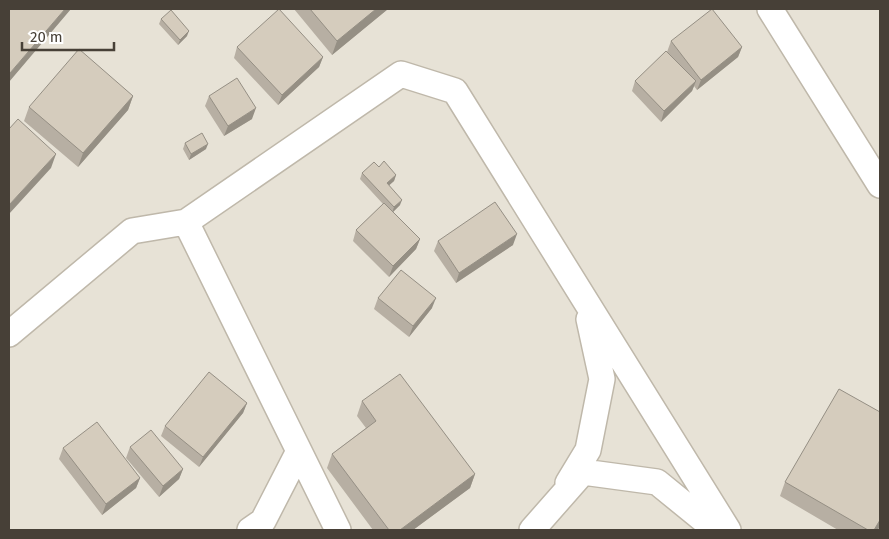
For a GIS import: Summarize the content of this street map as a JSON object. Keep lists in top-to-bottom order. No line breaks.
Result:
{"scale_bar":"20 m"}
